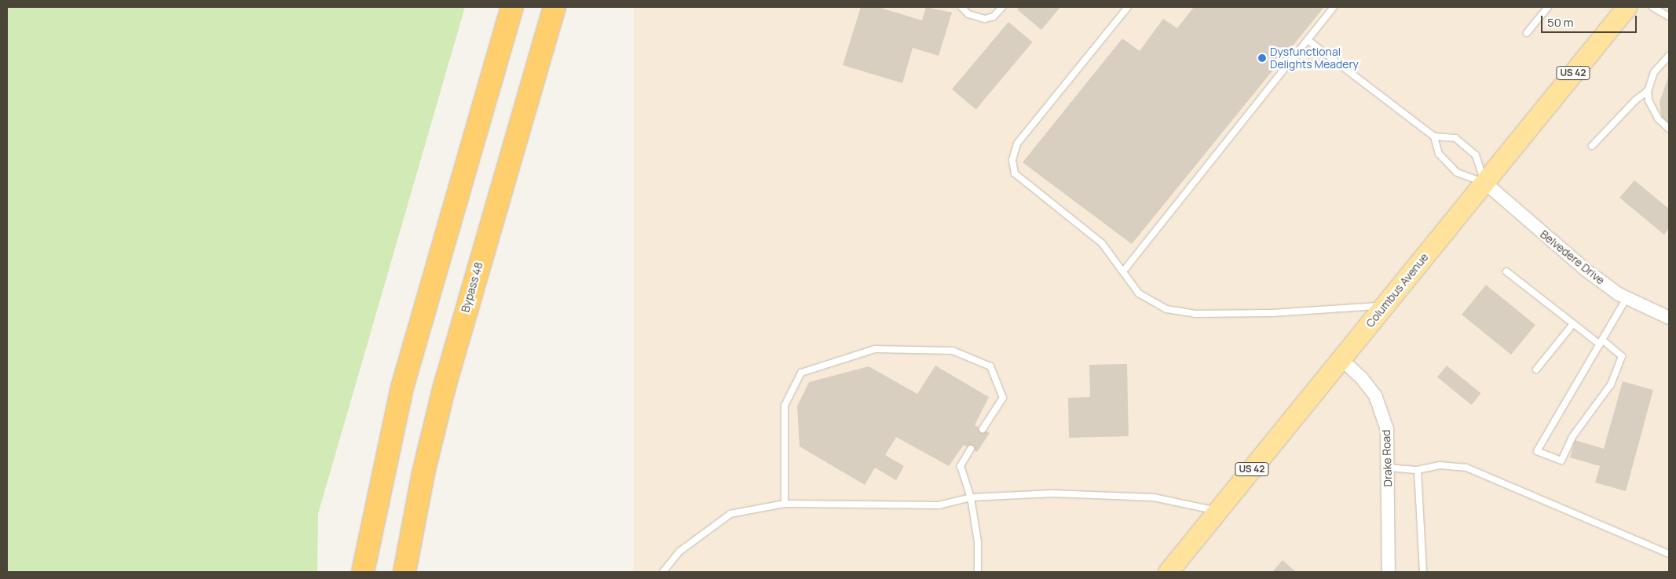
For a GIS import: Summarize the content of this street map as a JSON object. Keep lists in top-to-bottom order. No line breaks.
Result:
{"streets":{"highway":["Bypass 48"],"main road":["US 42","Columbus Avenue"],"street":["Belvedere Drive","Drake Road"]},"crossings":[["Belvedere Drive","Columbus Avenue"],["Columbus Avenue","Drake Road"]],"places":["Dysfunctional Delights Meadery"],"scale_bar":"50 m"}
